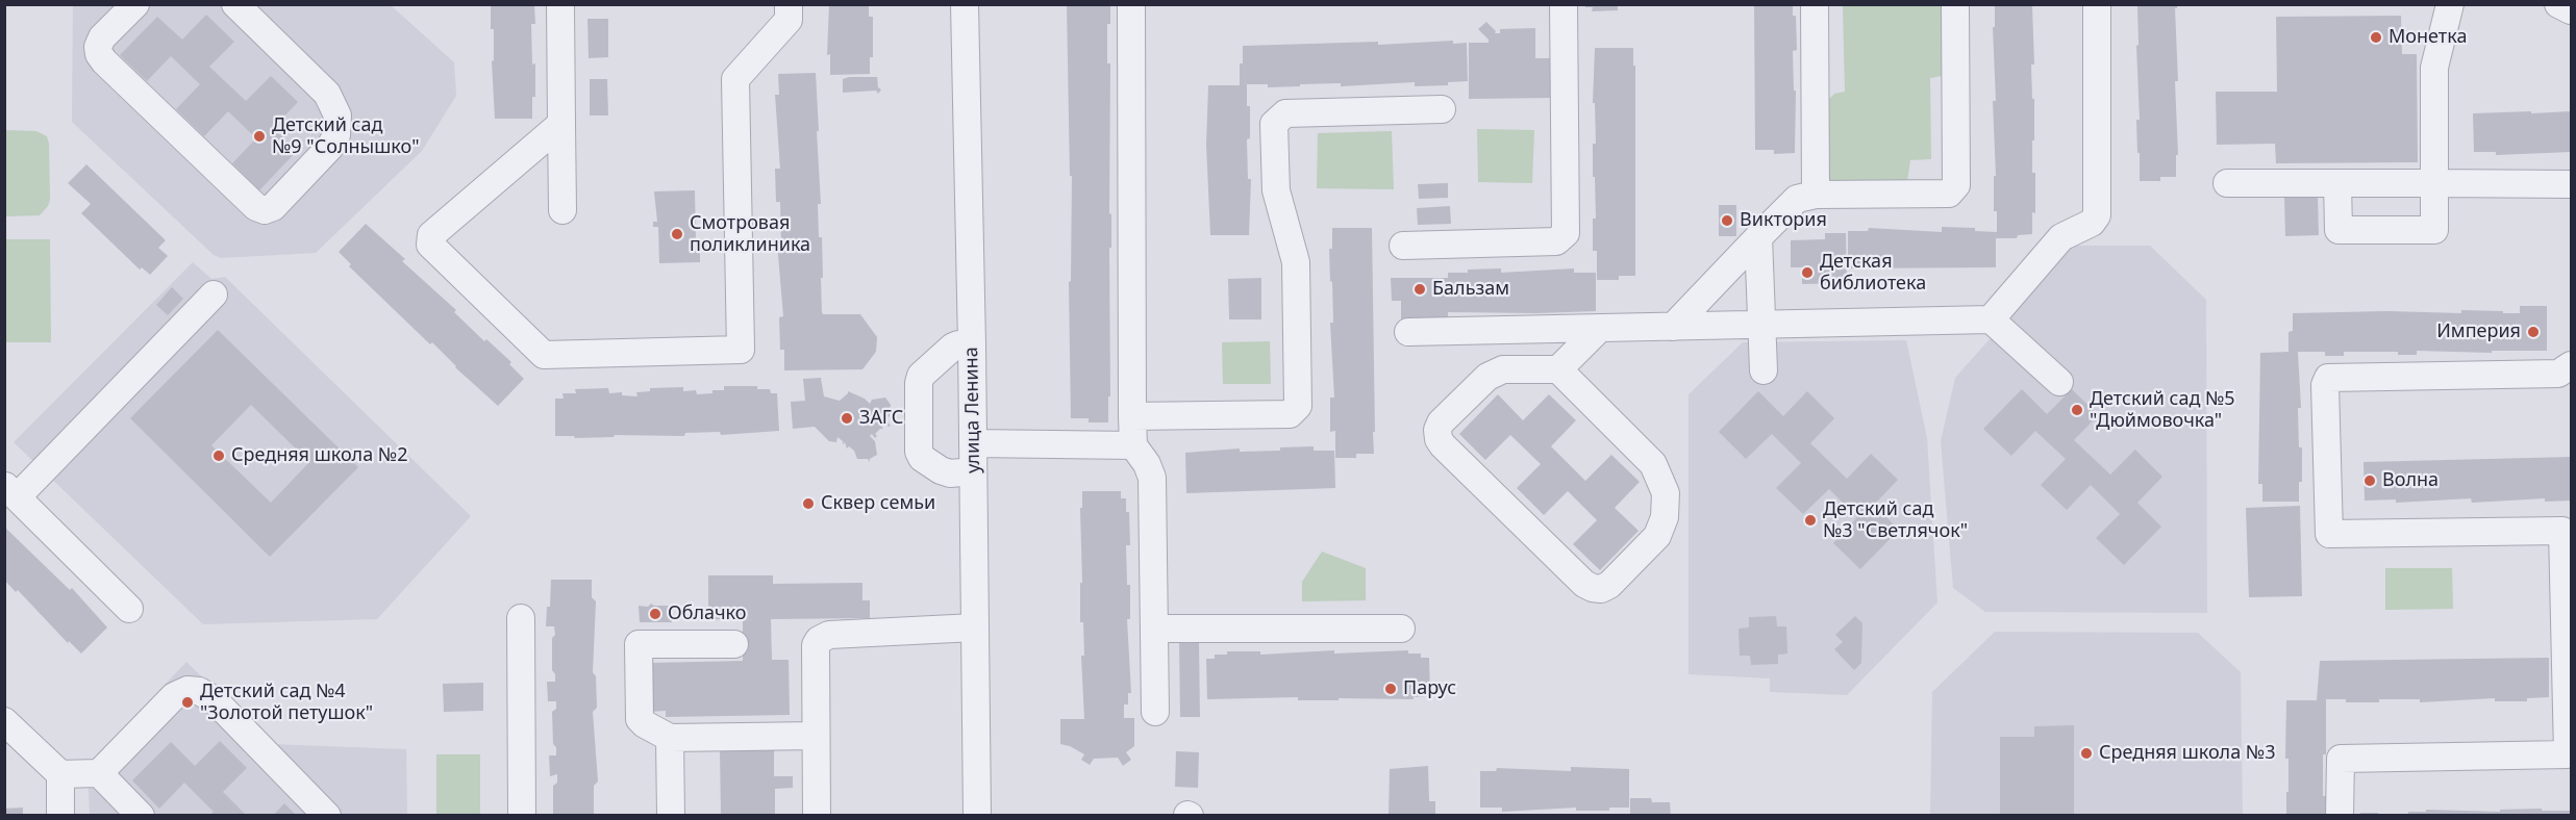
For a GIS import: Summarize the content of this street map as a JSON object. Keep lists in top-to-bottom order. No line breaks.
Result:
{"streets":{"street":["улица Ленина"]},"places":["Монетка","Детский сад №9 \"Солнышко\"","Виктория","Смотровая поликлиника","Детская библиотека","Бальзам","Империя","Детский сад №5 \"Дюймовочка\"","ЗАГС","Средняя школа №2","Волна","Сквер семьи","Детский сад №3 \"Светлячок\"","Облачко","Парус","Детский сад №4 \"Золотой петушок\"","Средняя школа №3"]}
